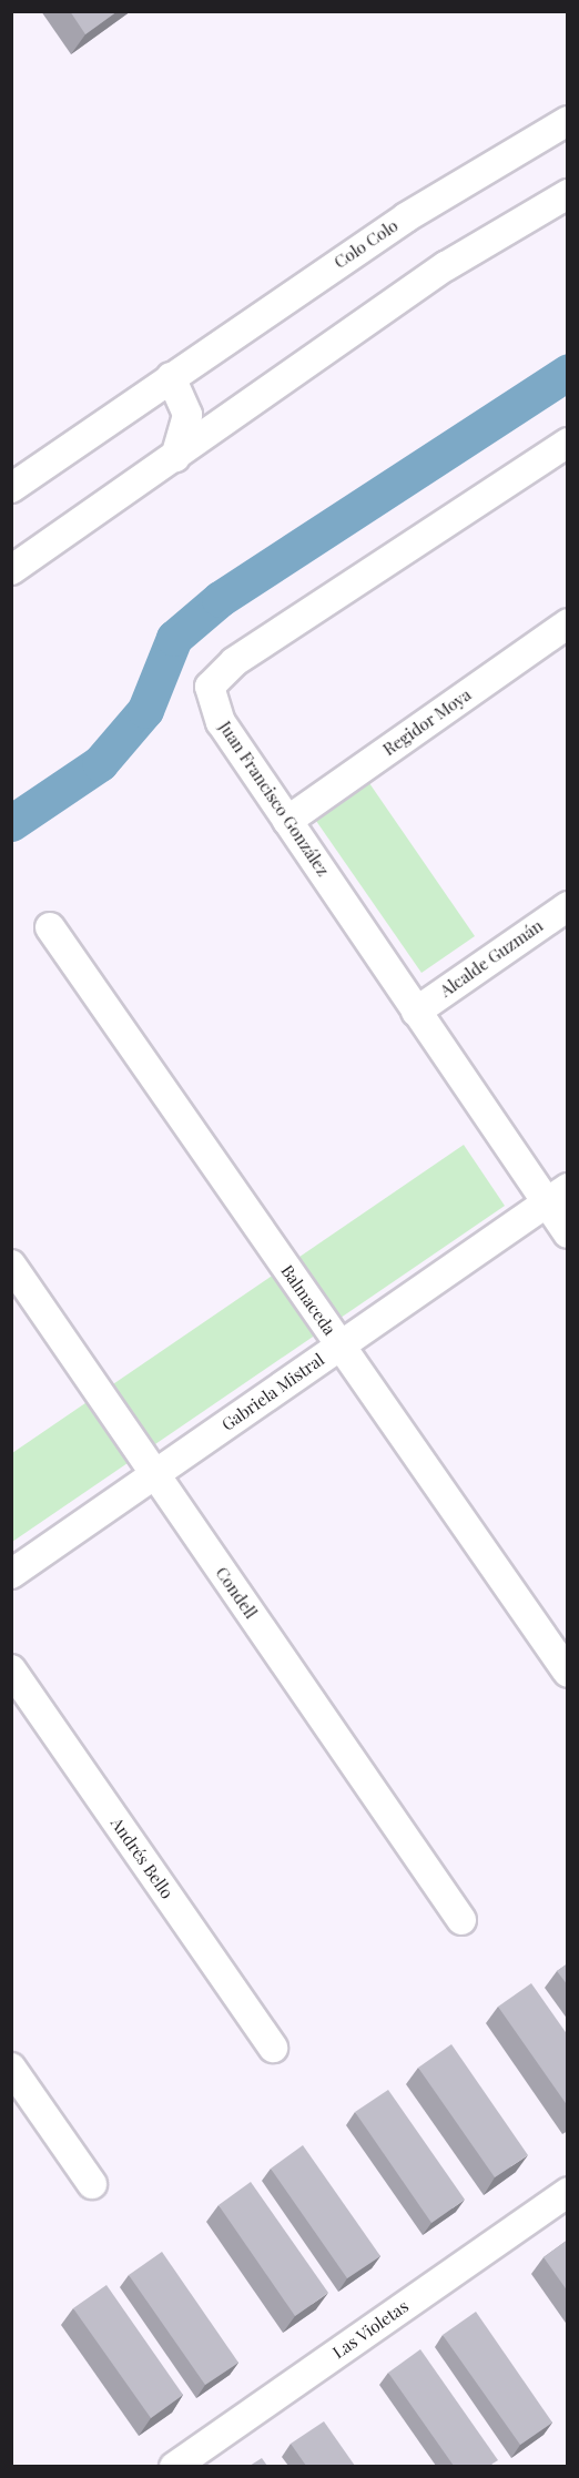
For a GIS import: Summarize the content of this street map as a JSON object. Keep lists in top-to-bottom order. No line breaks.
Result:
{"streets":{"street":["Colo Colo","Regidor Moya","Juan Francisco González","Alcalde Guzmán","Balmaceda","Gabriela Mistral","Condell","Andrés Bello","Las Violetas"]},"crossings":[["Regidor Moya","Juan Francisco González"],["Juan Francisco González","Alcalde Guzmán"],["Juan Francisco González","Gabriela Mistral"],["Balmaceda","Gabriela Mistral"],["Gabriela Mistral","Condell"]]}
